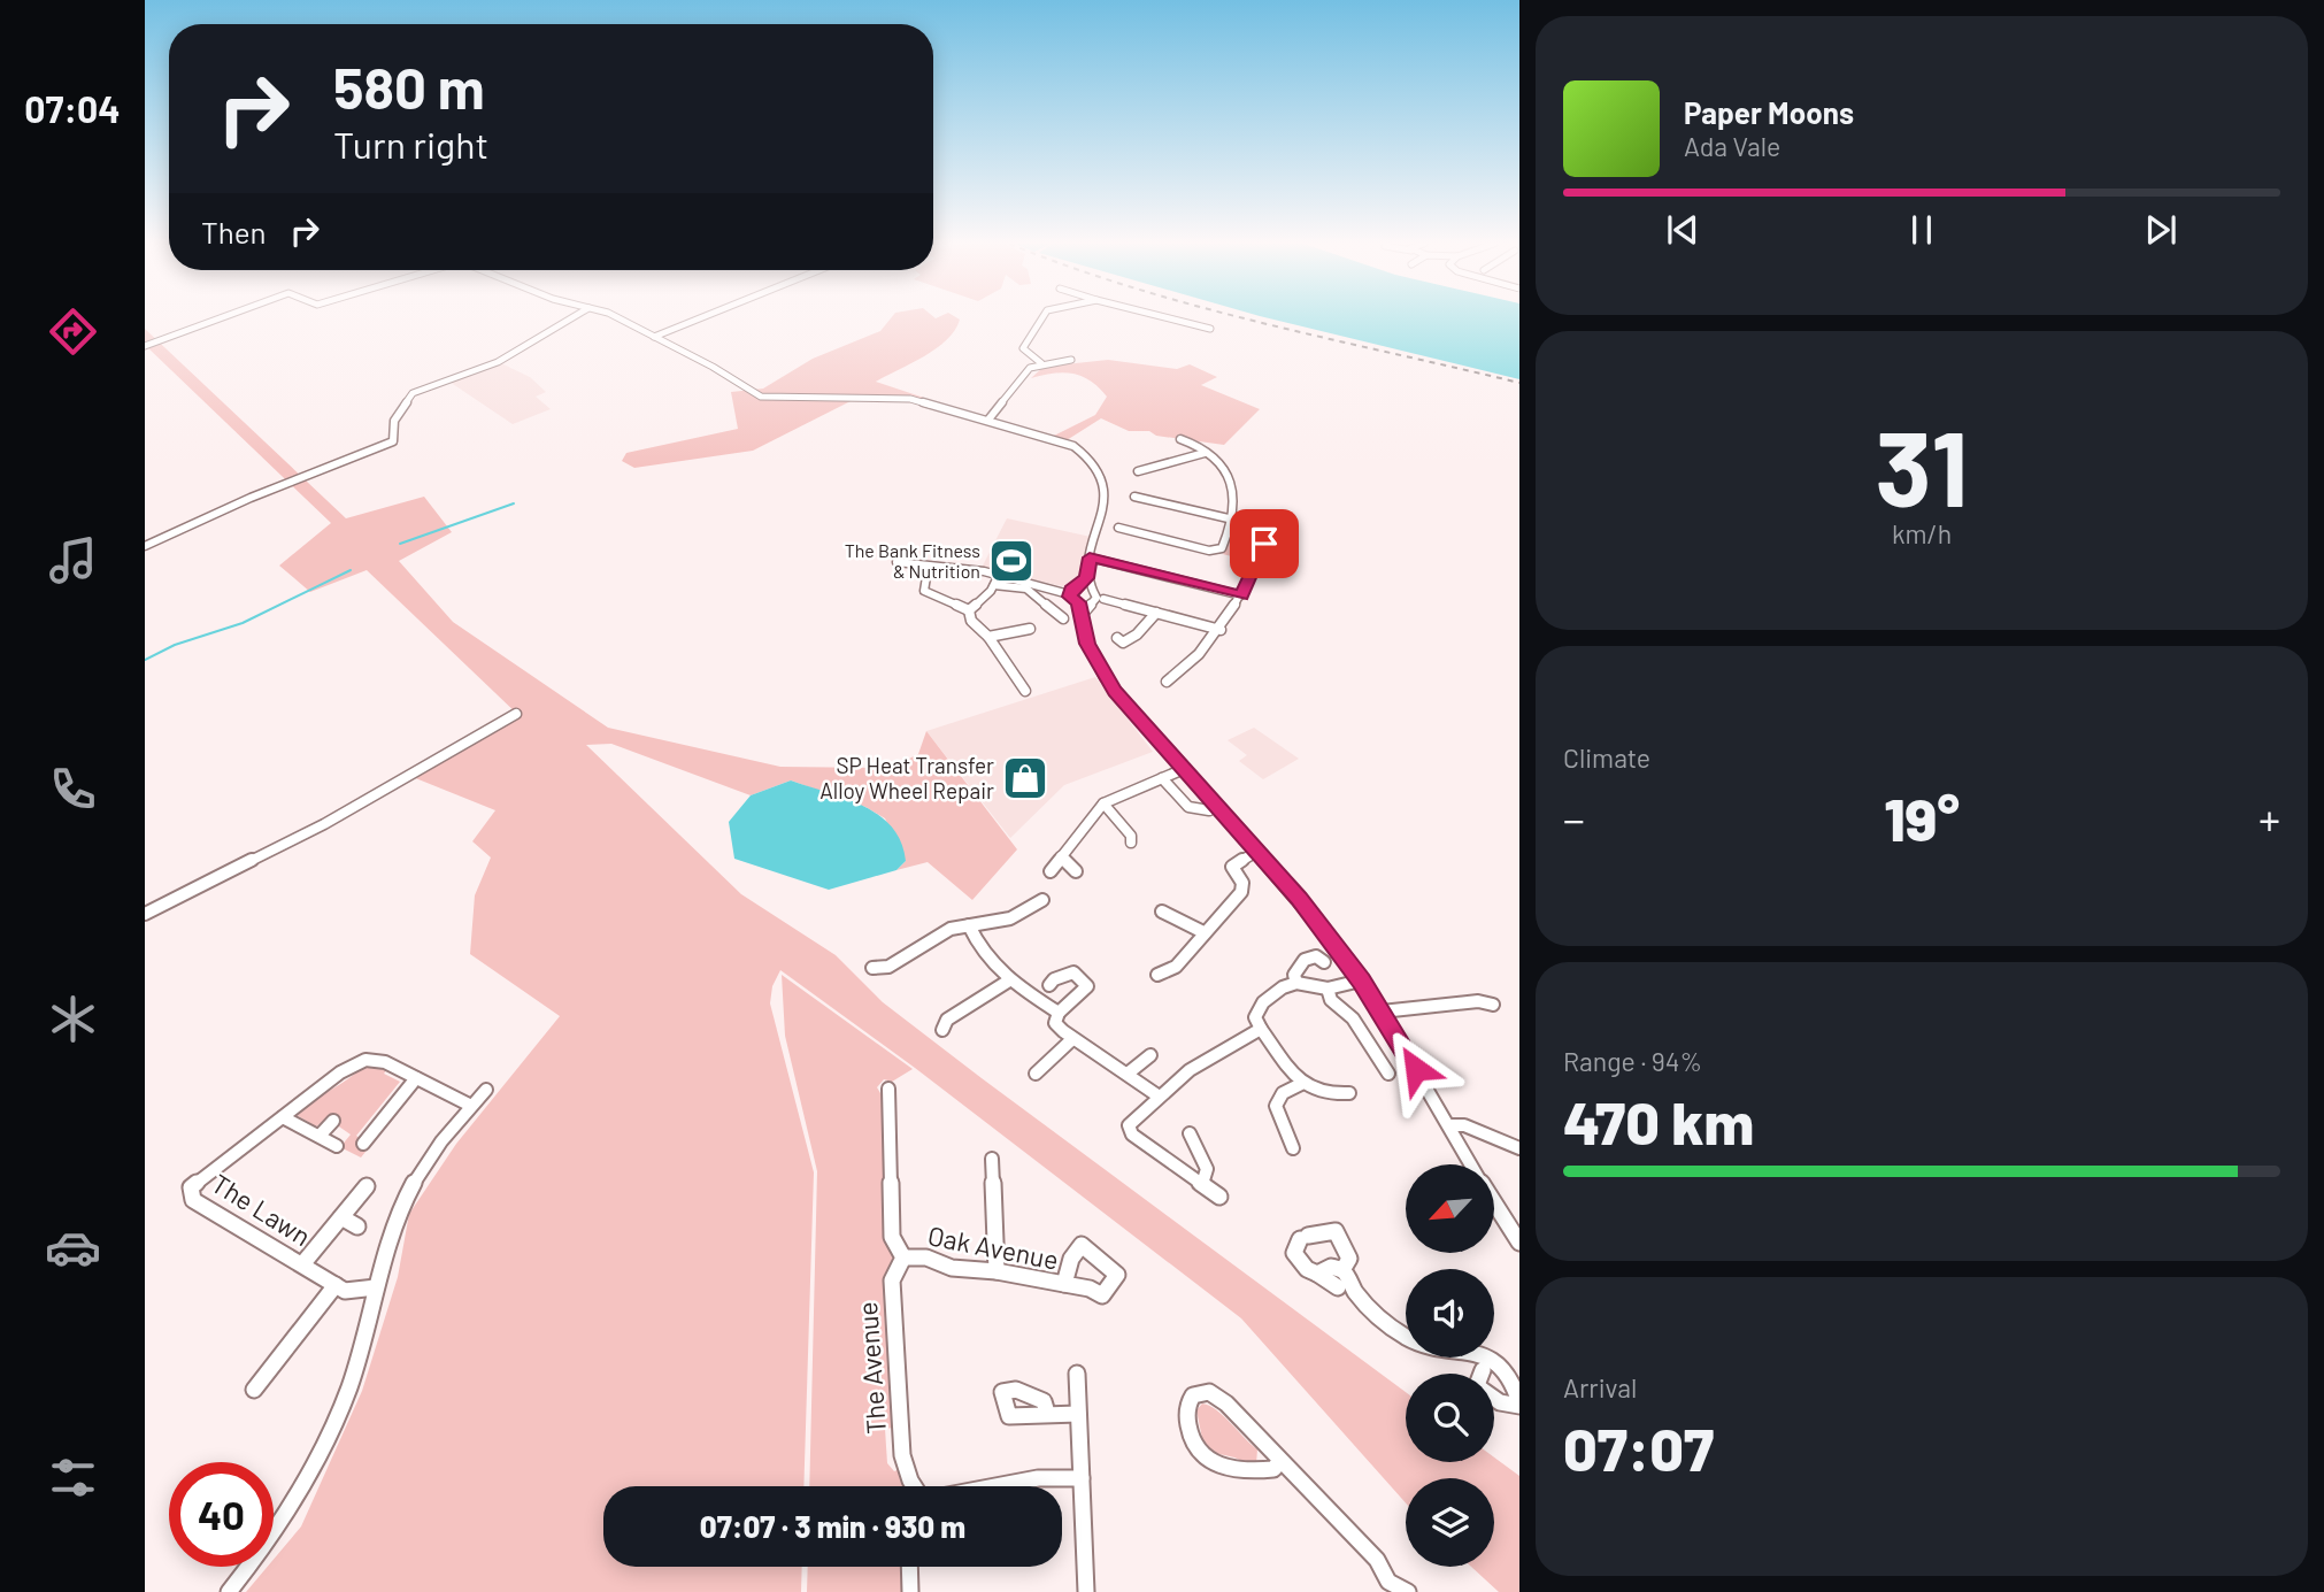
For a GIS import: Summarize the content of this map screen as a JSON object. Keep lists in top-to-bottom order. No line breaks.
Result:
{"streets":{"street":["The Lawn","Oak Avenue","The Avenue"]},"crossings":[["Oak Avenue","The Avenue"]],"places":{"sports":["The Bank Fitness & Nutrition"],"shop":["SP Heat Transfer Alloy Wheel Repair"]},"north":"bottom left","page":{"tabs":"07:04","turn":["580 m","Turn right"],"song":["Paper Moons","Ada Vale"],"then":"Then","tile":[["31","km/h"],"Climate",["Range · 94%","470 km"],["Arrival","07:07"]],"heat":["−","19°","+"],"limit":"40","trip":"07:07 · 3 min · 930 m"}}
